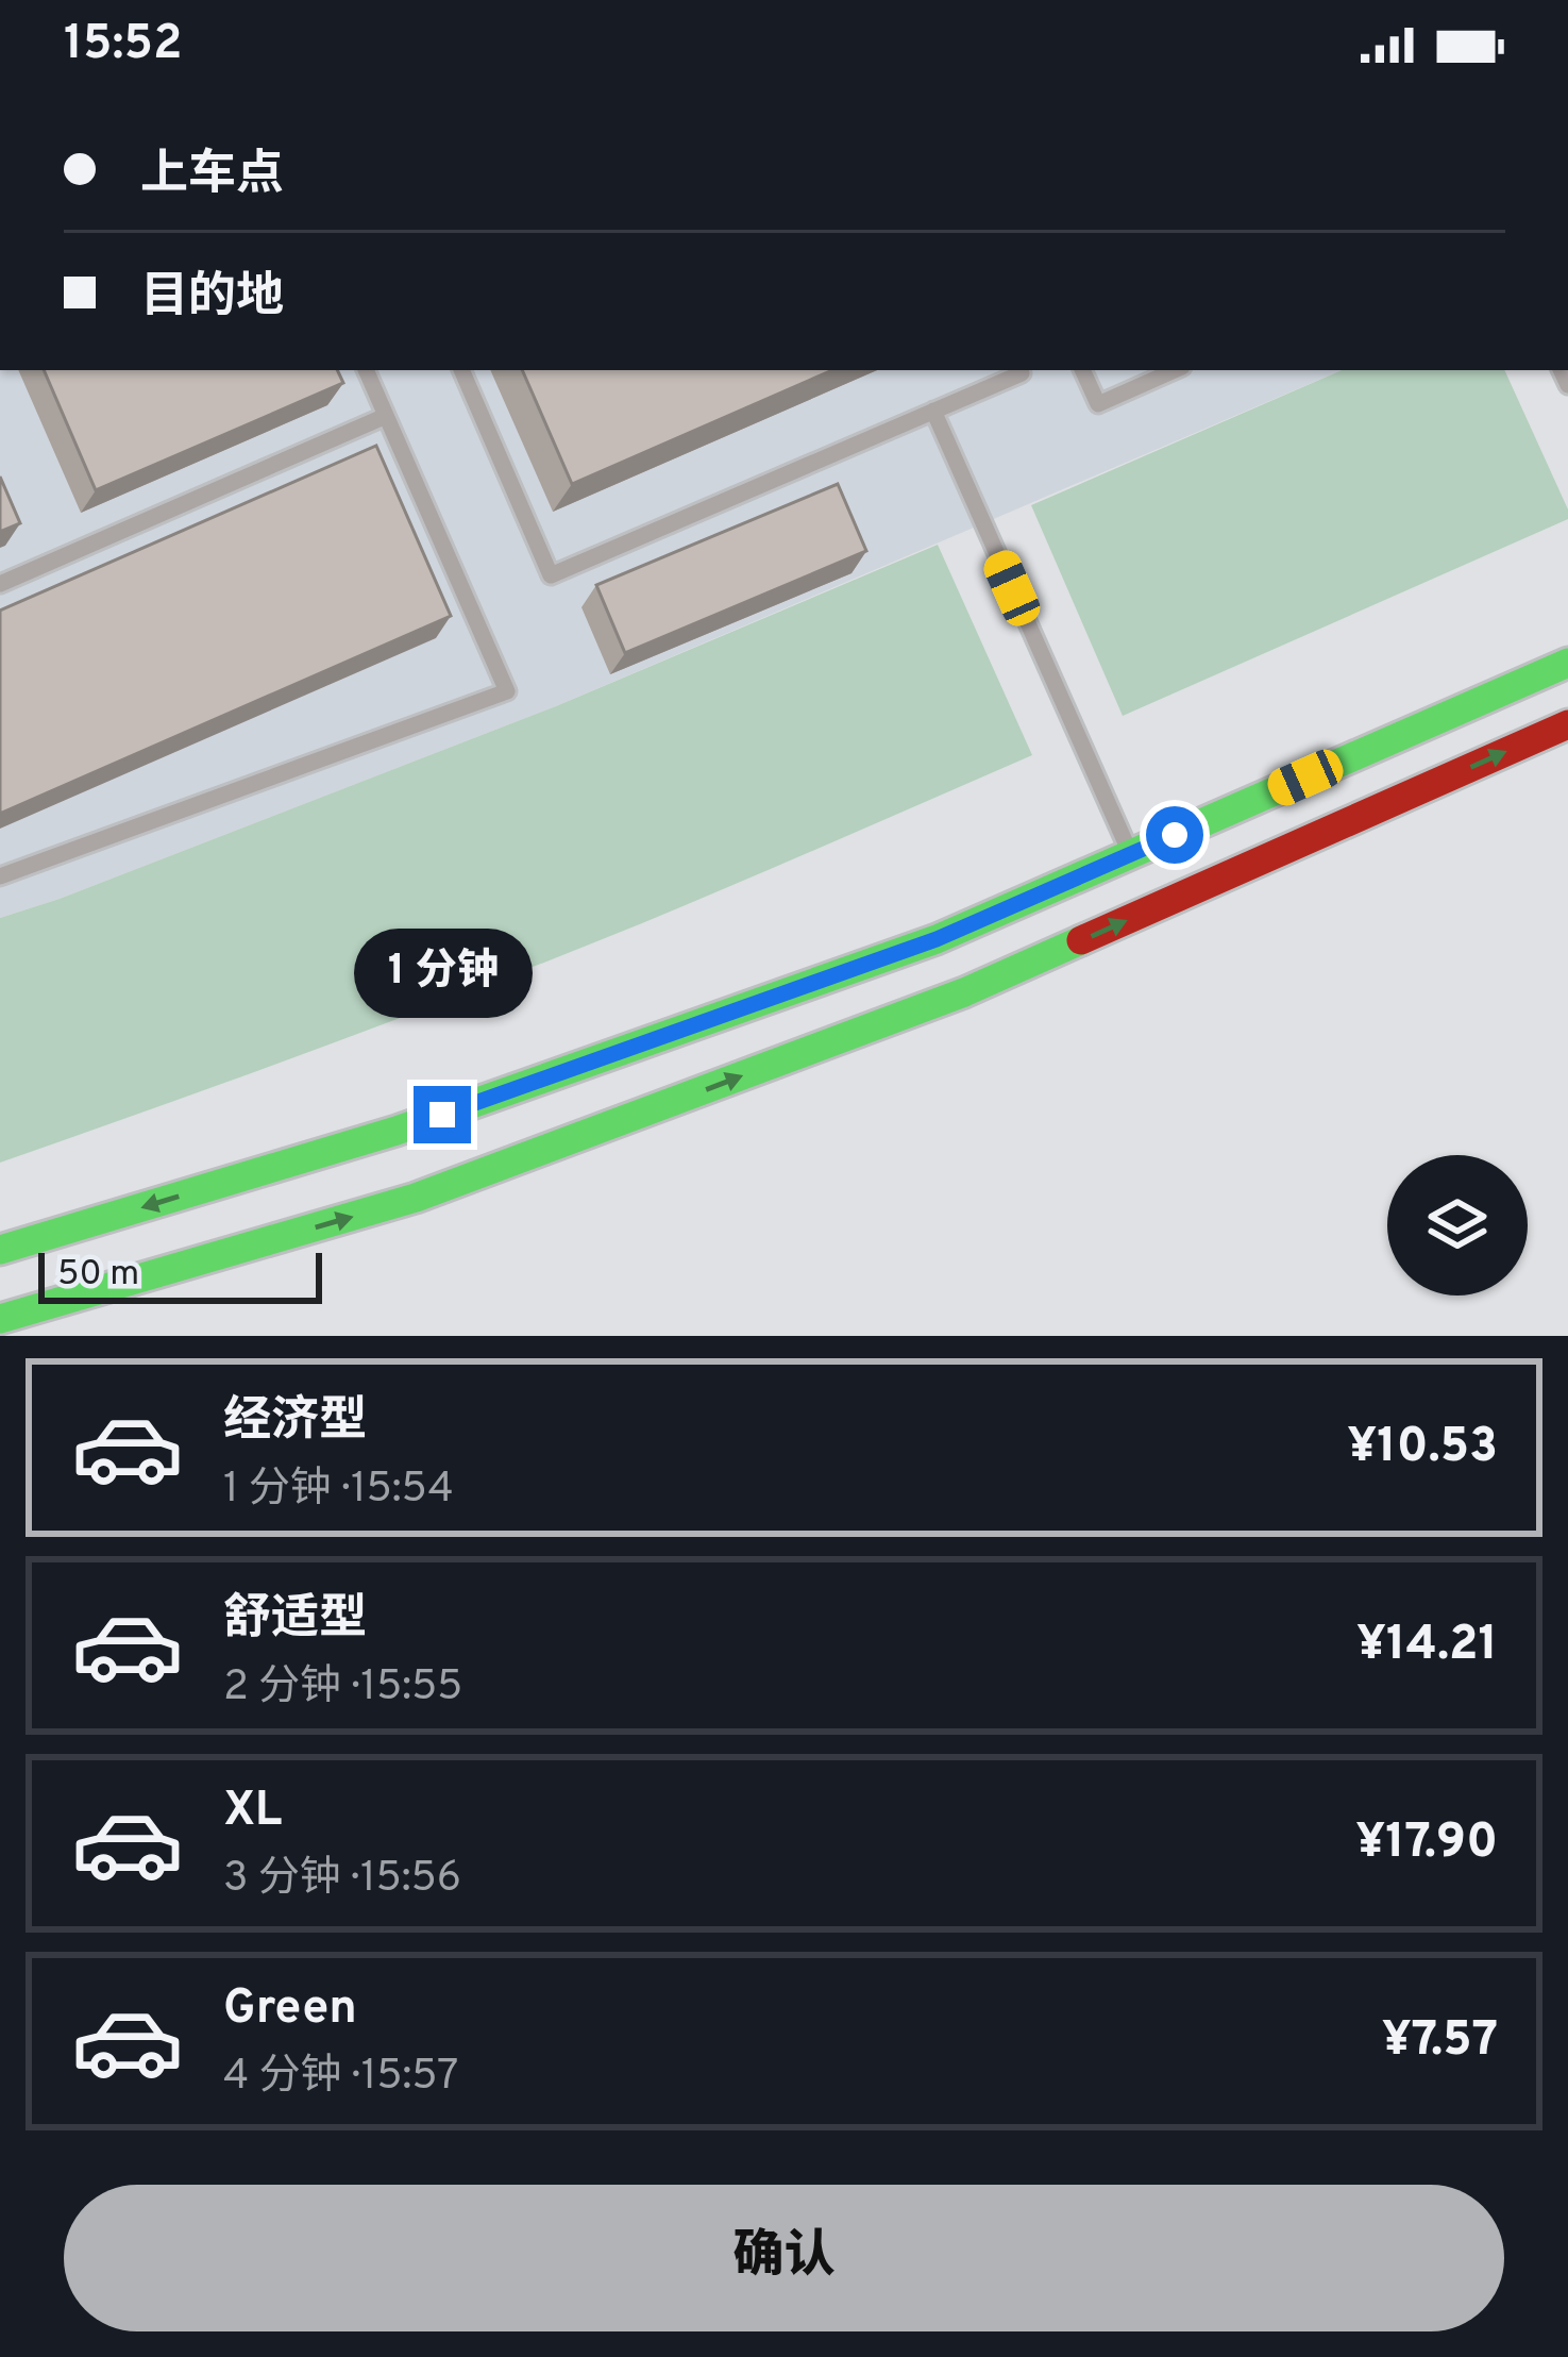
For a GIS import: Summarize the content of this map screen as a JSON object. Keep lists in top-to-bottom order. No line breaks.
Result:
{"scale_bar":"50 m","page":{"status":"15:52","banner":["上车点","目的地"],"bubble":"1 分钟","scale":"50 m","list":[{"name":"经济型","note":"1 分钟 · 15:54","value":"¥10.53"},{"name":"舒适型","note":"2 分钟 · 15:55","value":"¥14.21"},{"name":"XL","note":"3 分钟 · 15:56","value":"¥17.90"},{"name":"Green","note":"4 分钟 · 15:57","value":"¥7.57"}],"buttons":"确认"}}
